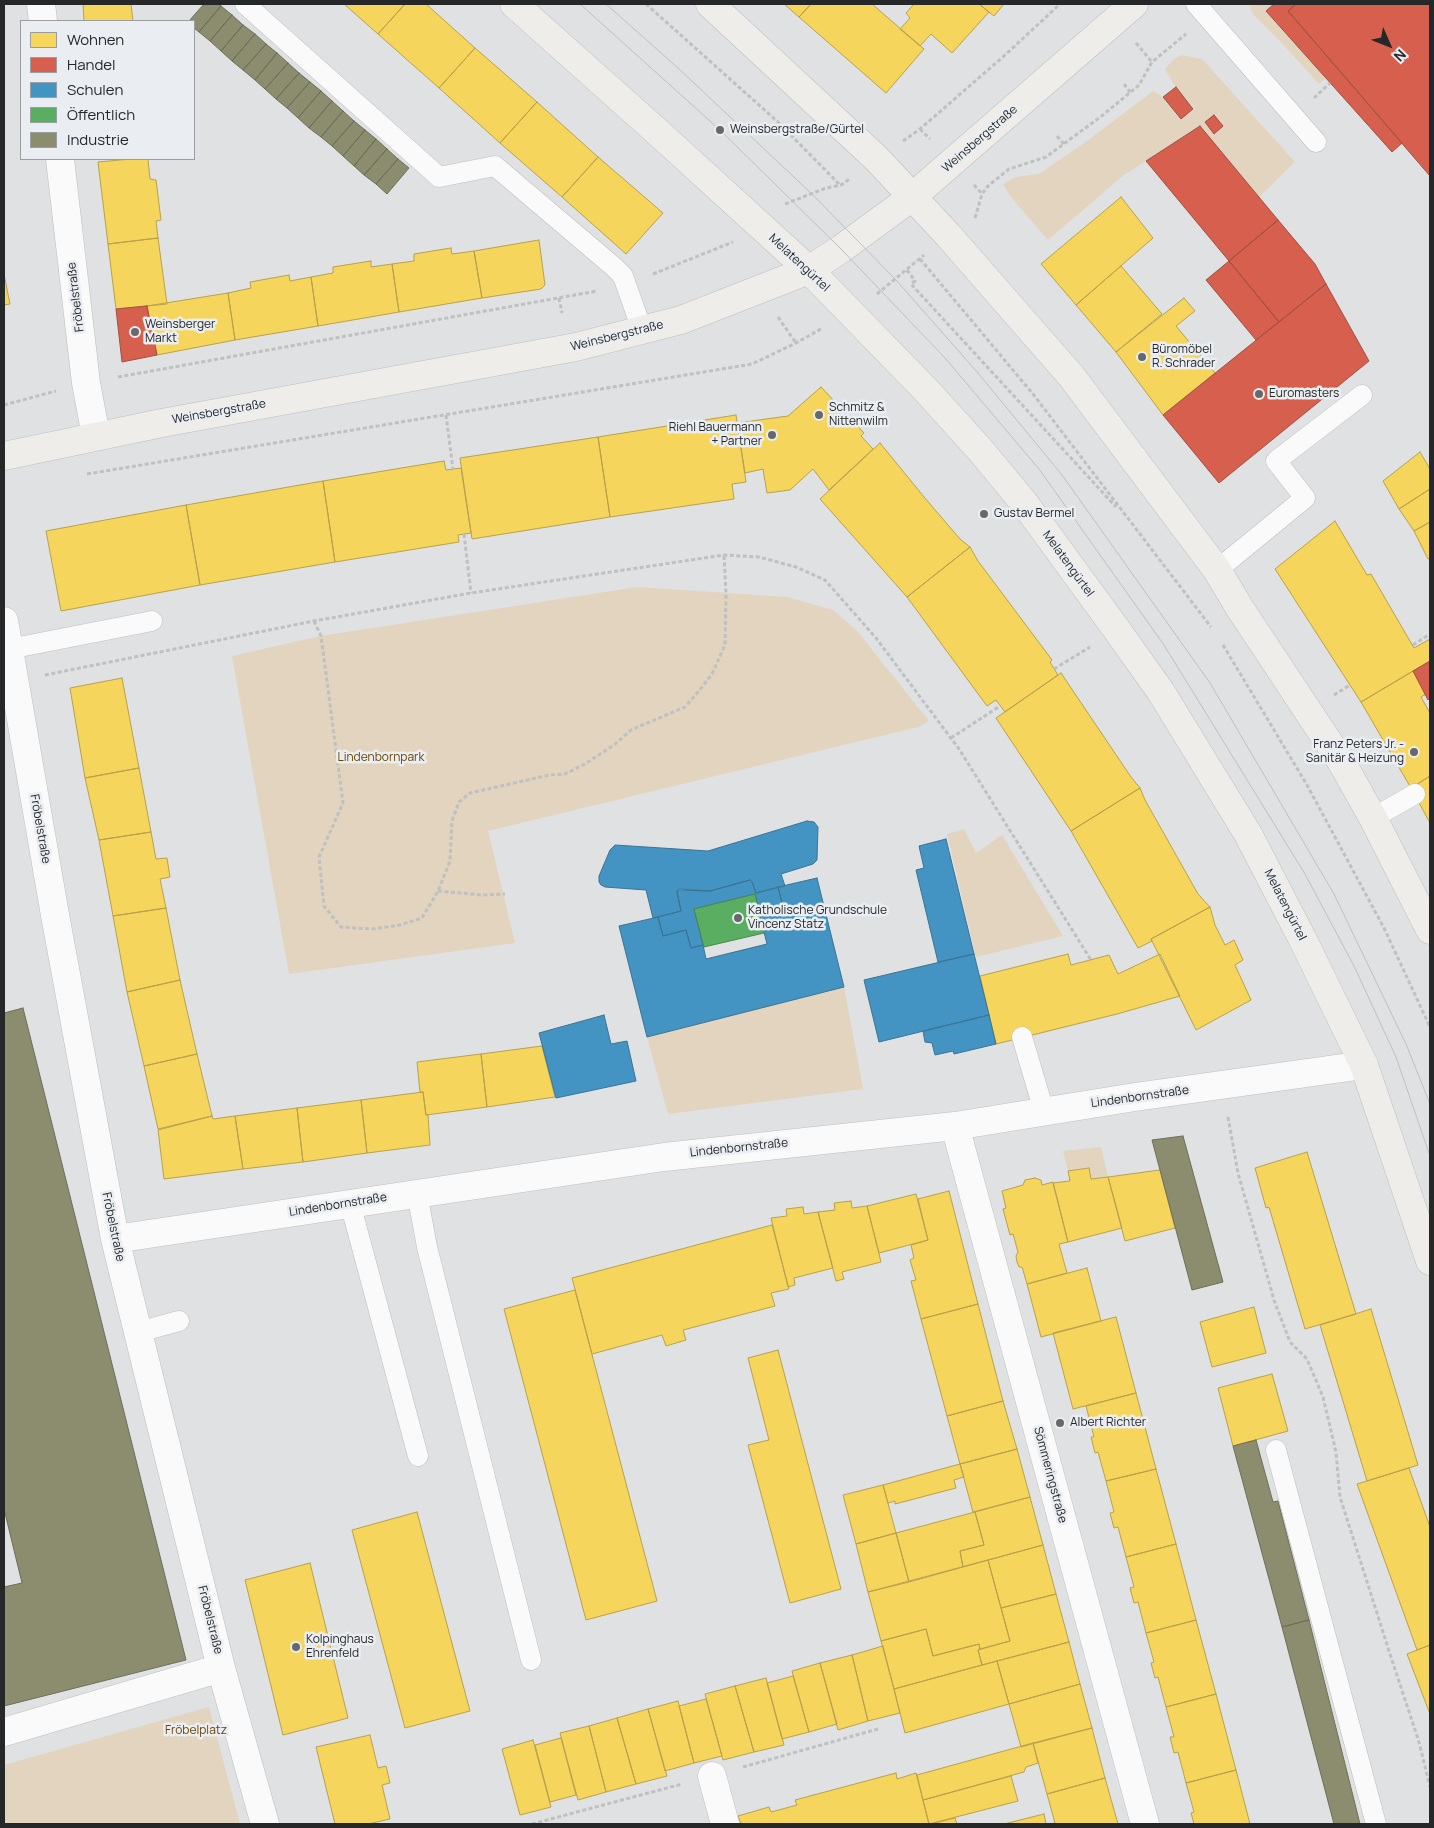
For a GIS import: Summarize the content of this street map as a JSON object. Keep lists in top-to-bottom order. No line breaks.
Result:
{"streets":{"main road":["Weinsbergstraße","Melatengürtel"],"street":["Fröbelstraße","Lindenbornstraße","Sömmeringstraße"]},"crossings":[["Weinsbergstraße","Melatengürtel"],["Weinsbergstraße","Fröbelstraße"],["Melatengürtel","Lindenbornstraße"],["Fröbelstraße","Lindenbornstraße"],["Lindenbornstraße","Sömmeringstraße"]],"parks":["Lindenbornpark","Fröbelplatz"],"places":["Weinsbergstraße/Gürtel","Weinsberger Markt","Büromöbel R. Schrader","Euromasters","Schmitz & Nittenwilm","Riehl Bauermann + Partner","Gustav Bermel","Franz Peters Jr. - Sanitär & Heizung","Katholische Grundschule Vincenz Statz","Albert Richter","Kolpinghaus Ehrenfeld"],"legend":["Wohnen","Handel","Schulen","Öffentlich","Industrie"],"north":"bottom right"}
